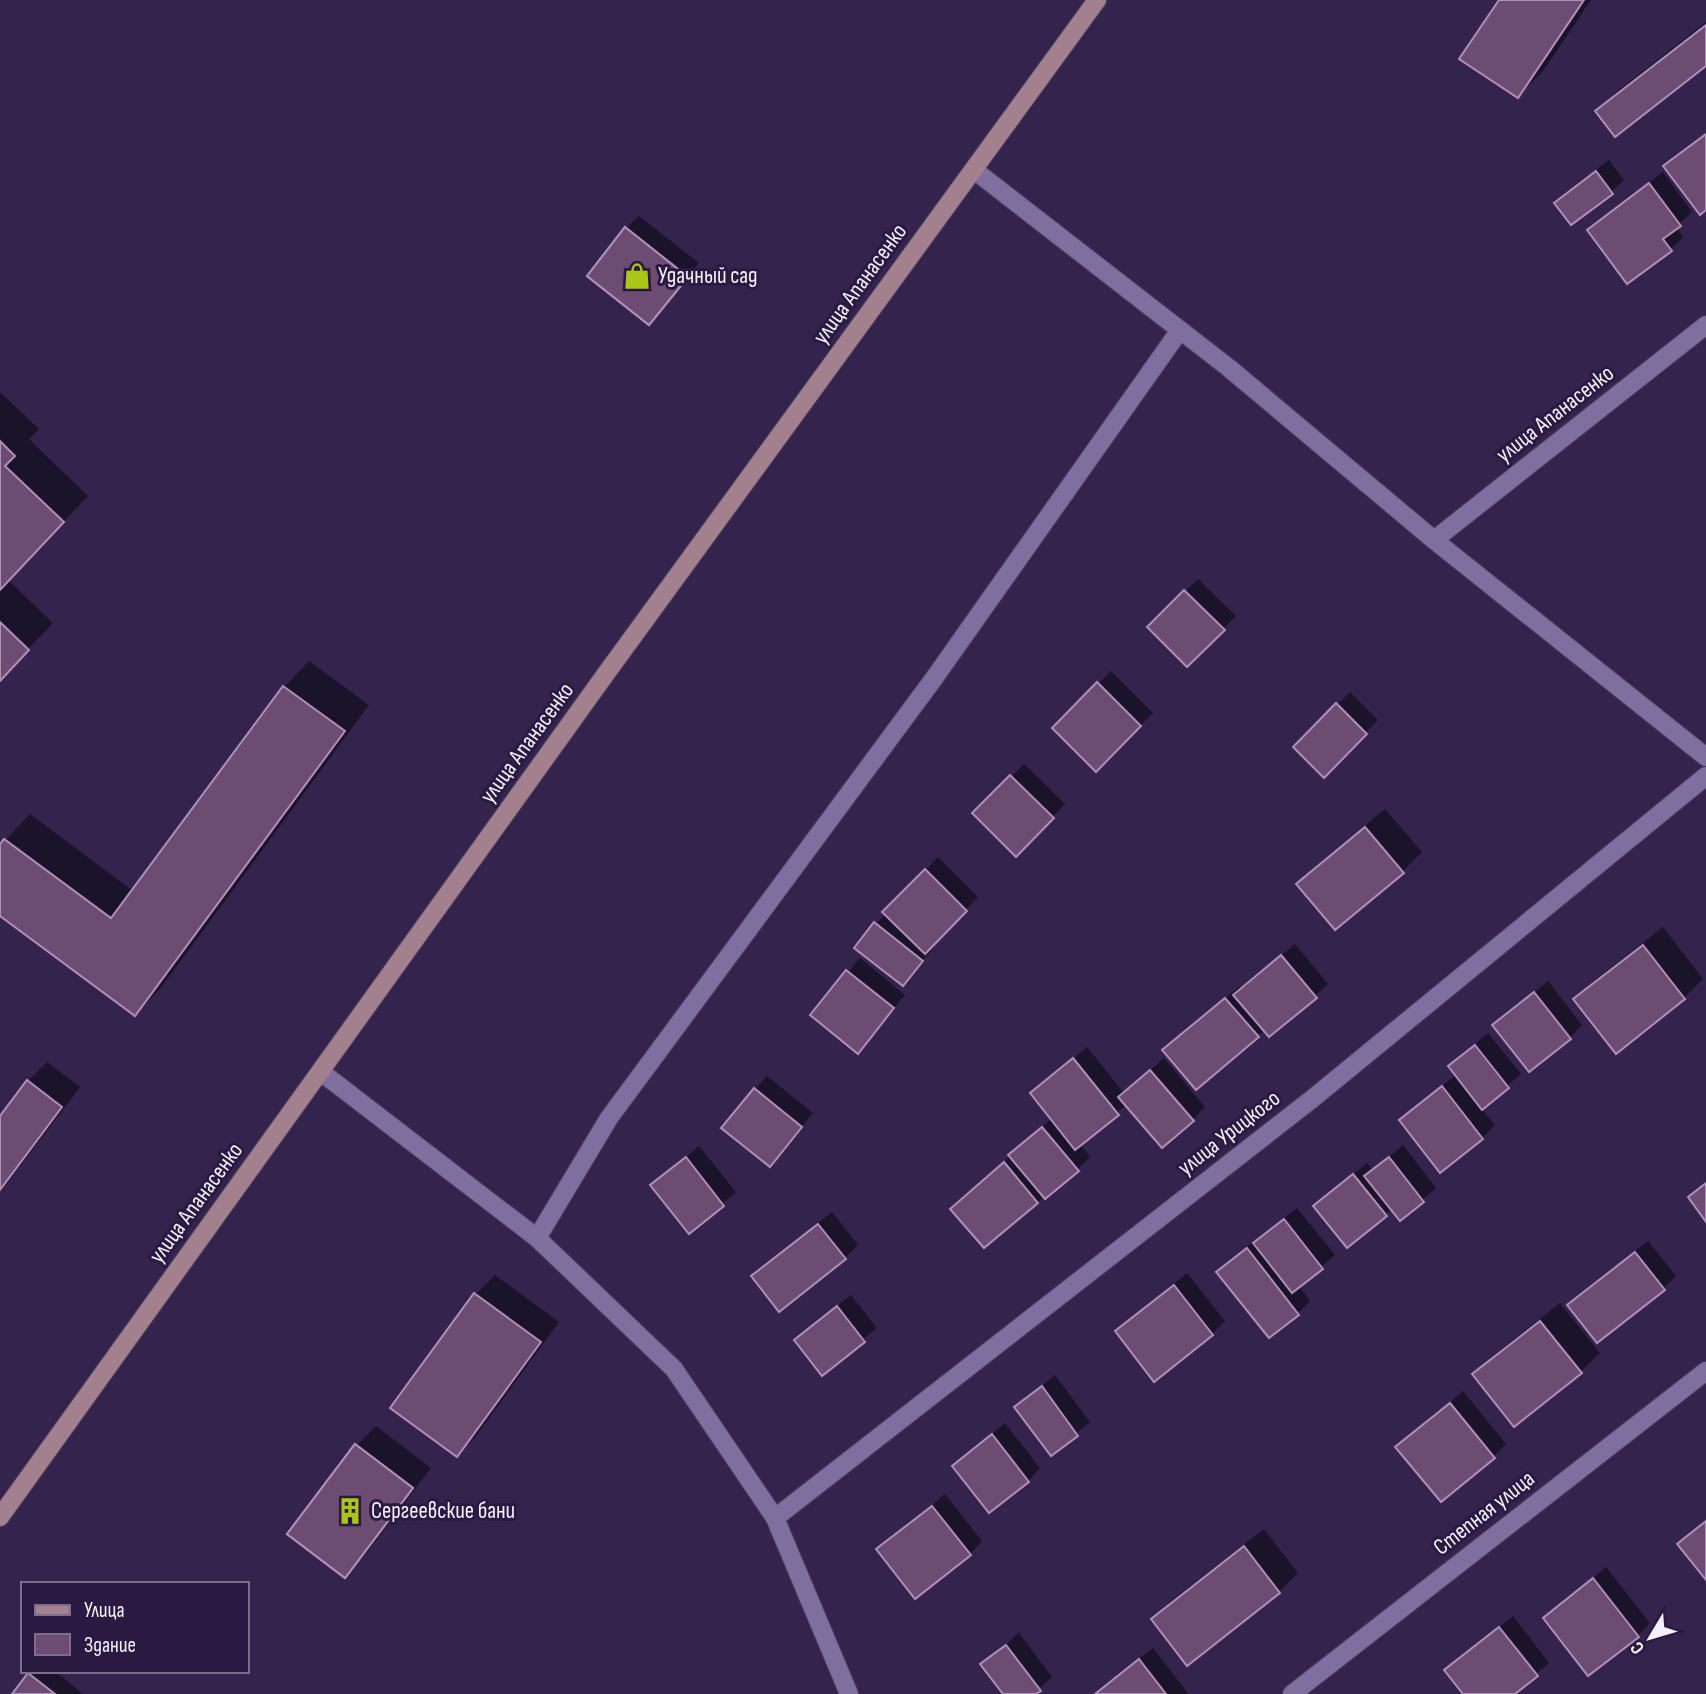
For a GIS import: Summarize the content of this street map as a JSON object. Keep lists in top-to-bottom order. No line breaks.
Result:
{"streets":{"main road":["улица Апанасенко"],"street":["улица Урицкого","Степная улица"]},"places":{"shop":["Удачный сад"],"building":["Сергеевские бани"]},"legend":["Улица","Здание"],"north":"bottom left"}
